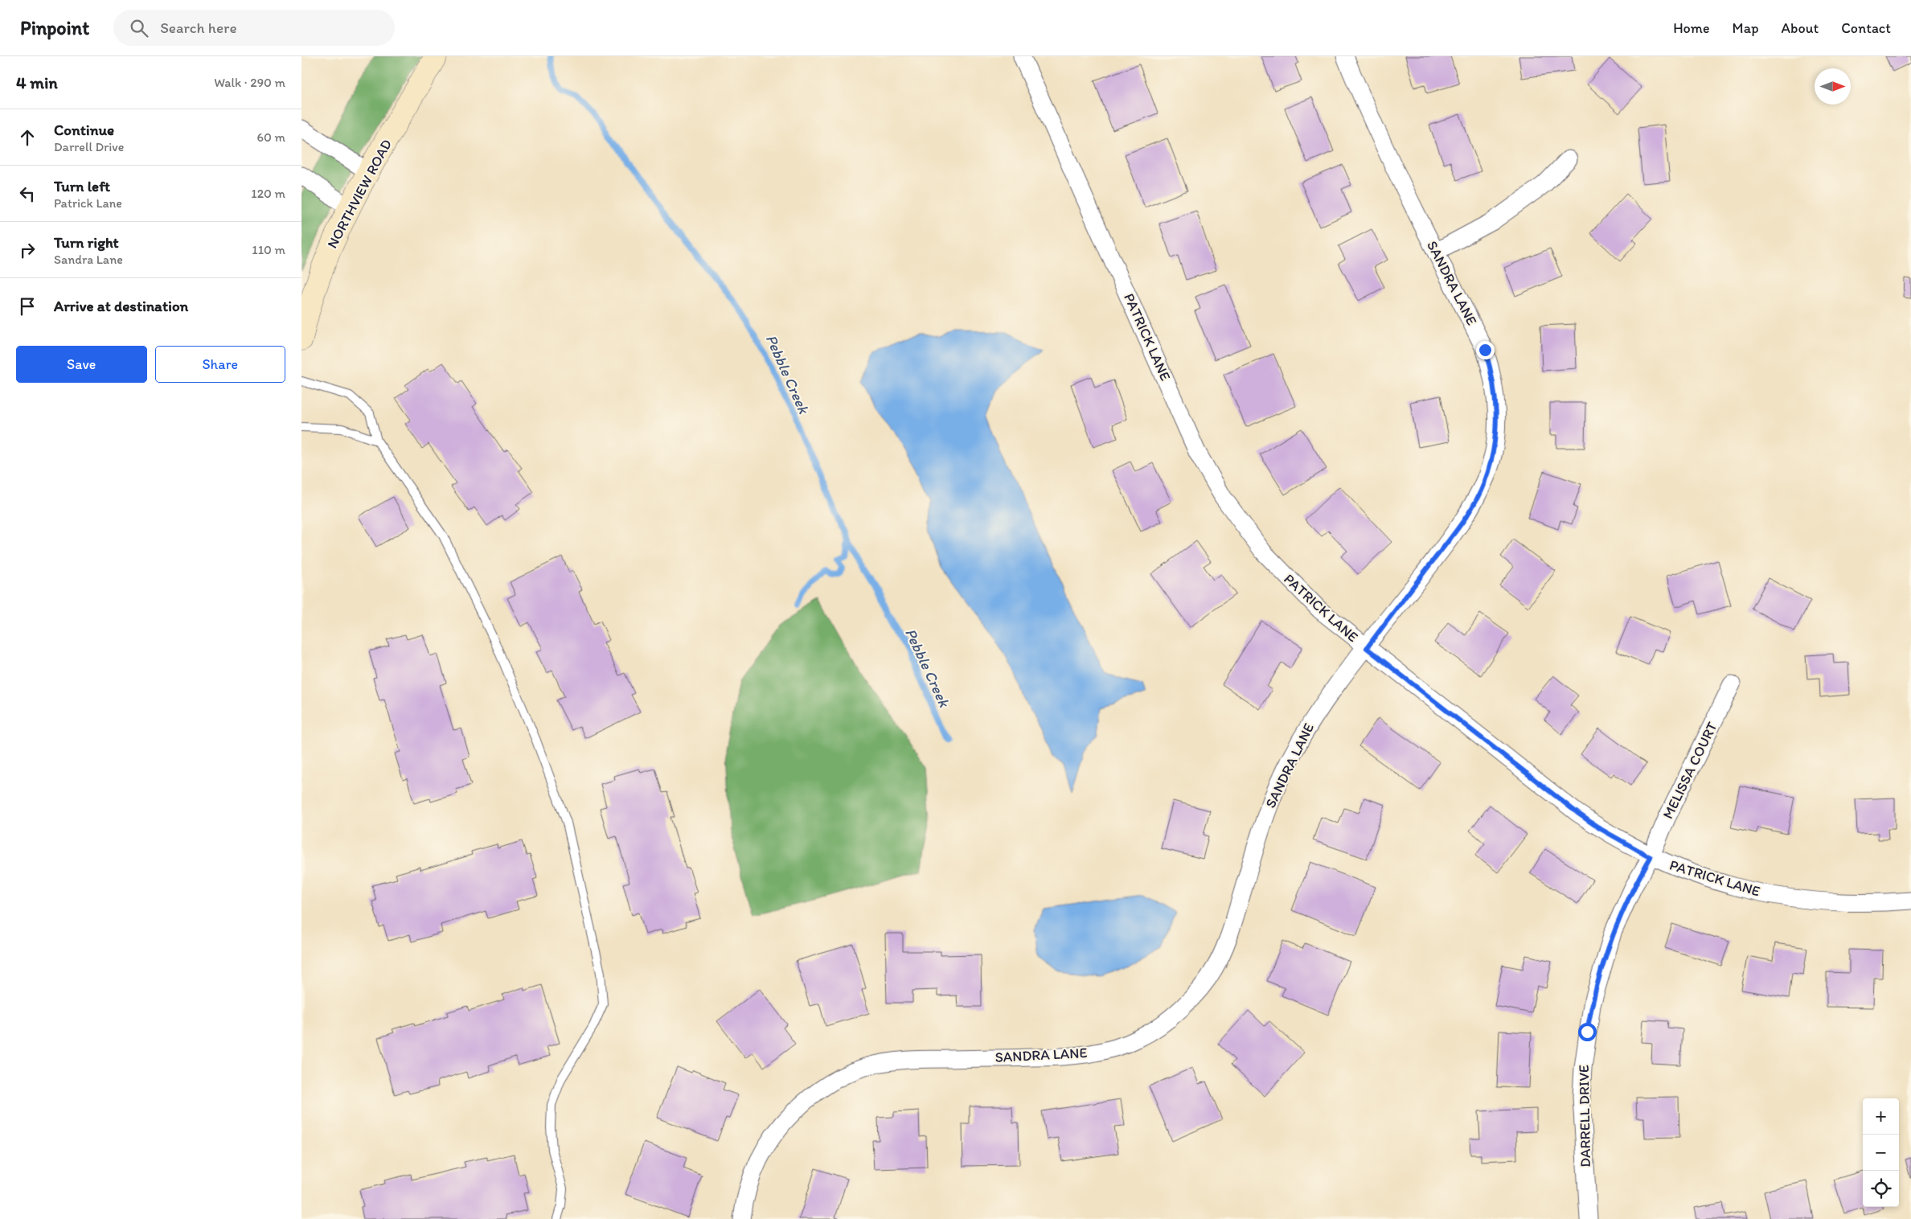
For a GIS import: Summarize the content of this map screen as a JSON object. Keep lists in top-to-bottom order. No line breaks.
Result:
{"streets":{"street":["NORTHVIEW ROAD","SANDRA LANE","PATRICK LANE","MELISSA COURT","DARRELL DRIVE"]},"crossings":[["SANDRA LANE","PATRICK LANE"],["PATRICK LANE","MELISSA COURT"],["PATRICK LANE","DARRELL DRIVE"],["MELISSA COURT","DARRELL DRIVE"]],"water":["Pebble Creek"],"north":"right","page":{"header":"Pinpoint","search":"Search here","nav":["Home","Map","About","Contact"],"heading":["4 min","Walk · 290 m"],"list":[["Continue","Darrell Drive","60 m"],["Turn left","Patrick Lane","120 m"],["Turn right","Sandra Lane","110 m"],"Arrive at destination"],"buttons":["Save","Share"],"map_buttons":["+","−"]}}
